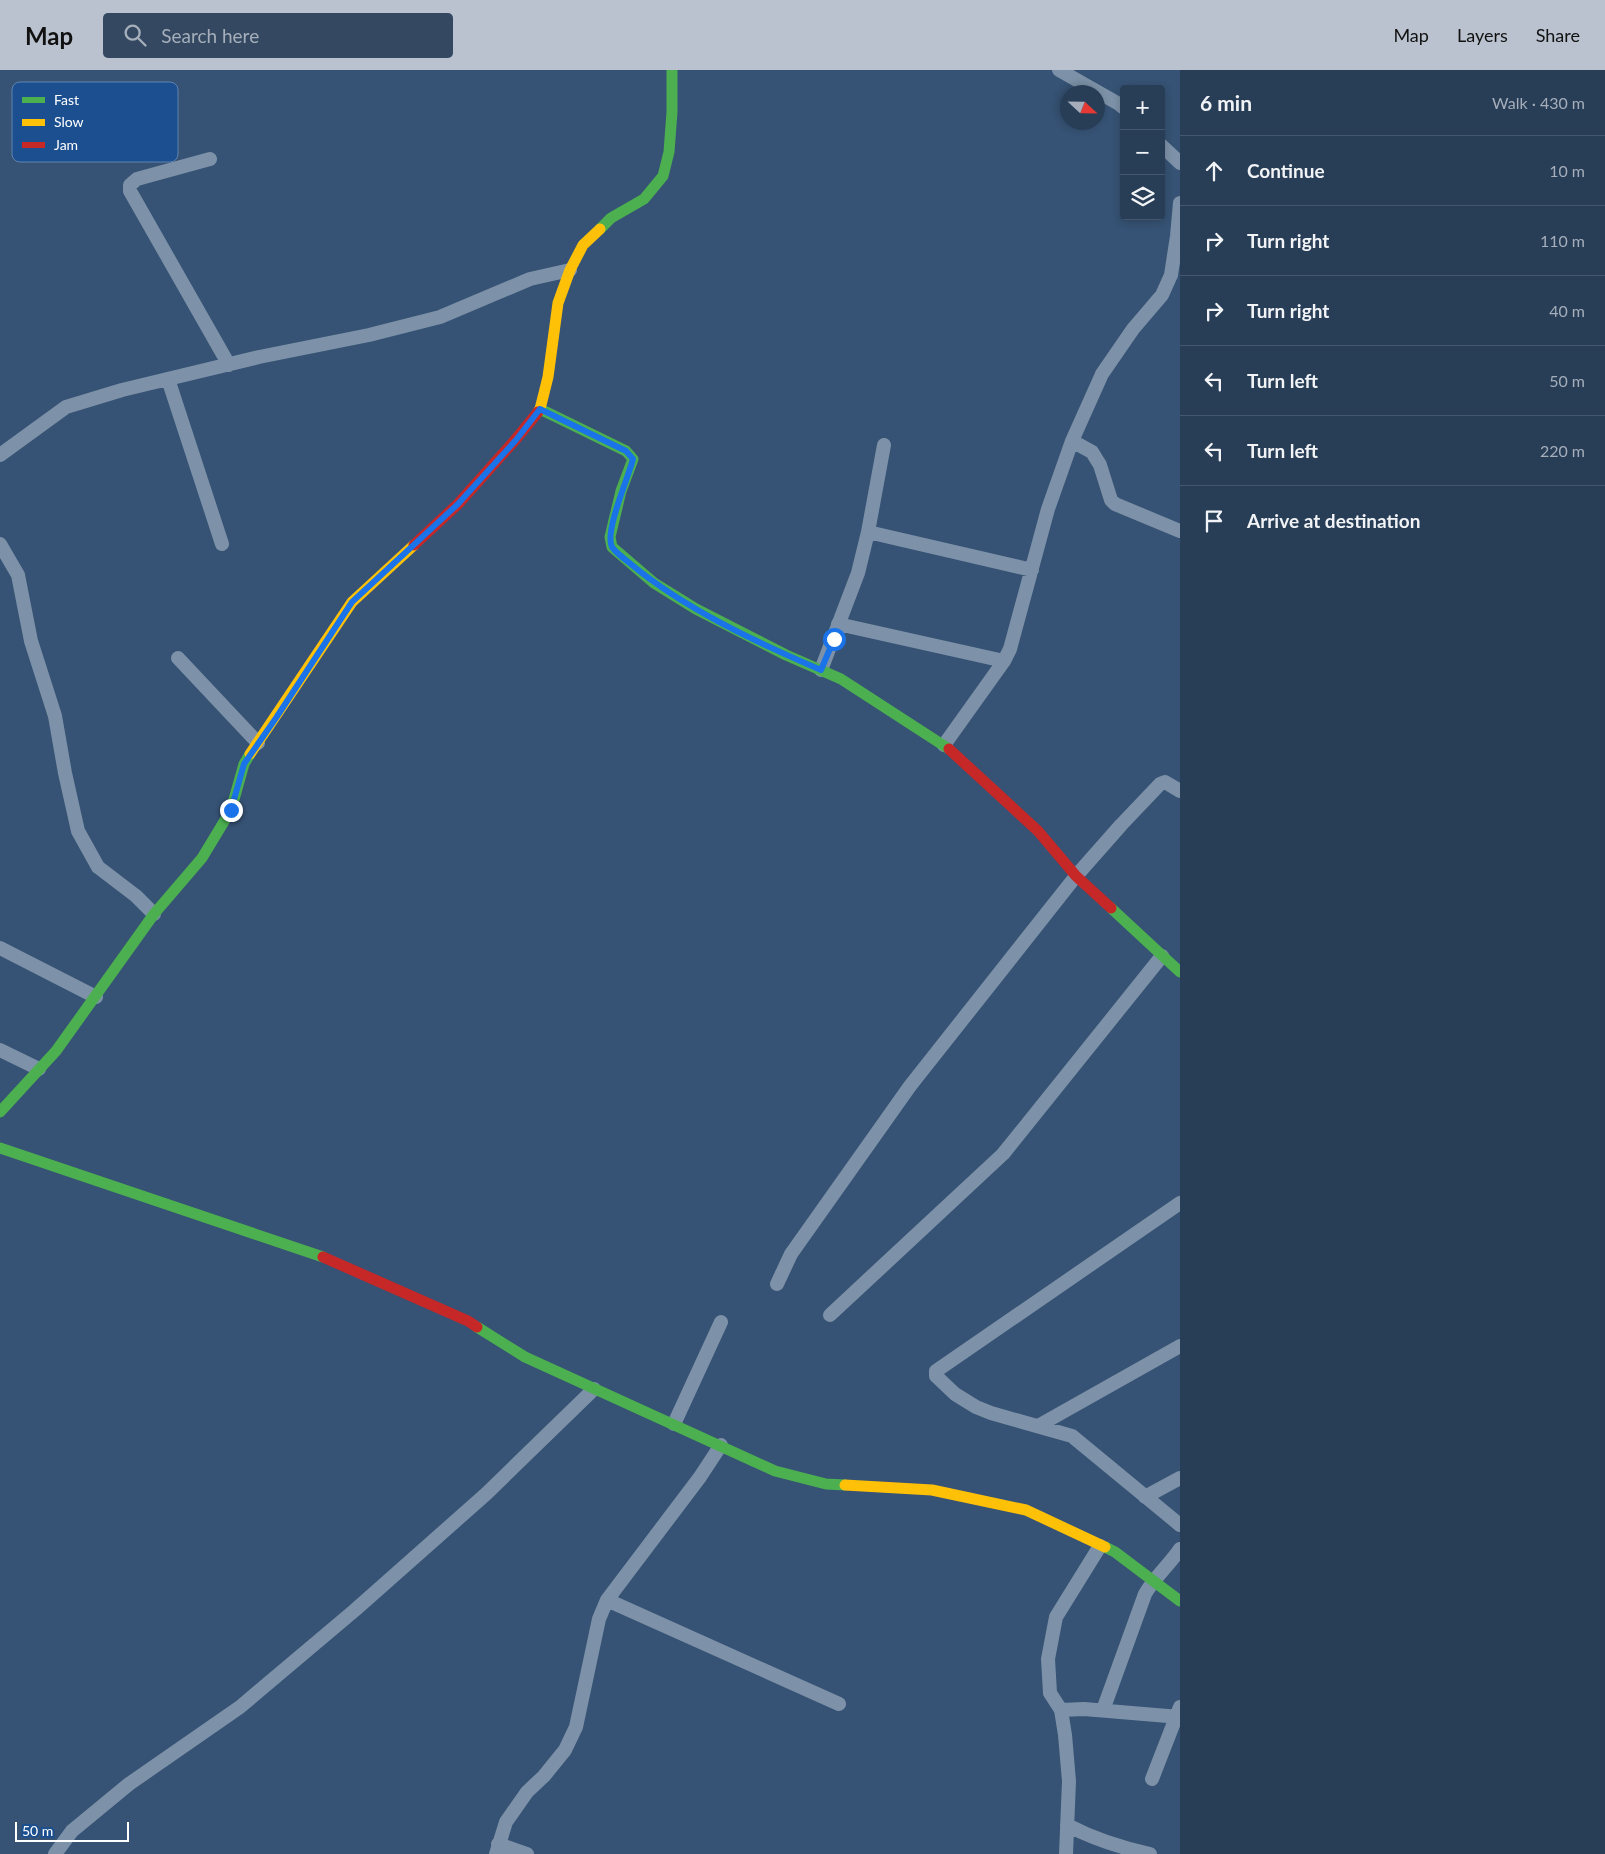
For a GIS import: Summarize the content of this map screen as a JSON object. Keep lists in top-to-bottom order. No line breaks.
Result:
{"legend":["Fast","Slow","Jam"],"scale_bar":"50 m","north":"right","page":{"header":"Map","search":"Search here","nav":["Map","Layers","Share"],"heading":["6 min","Walk · 430 m"],"map_buttons":["+","−"],"list":[["Continue","10 m"],["Turn right","110 m"],["Turn right","40 m"],["Turn left","50 m"],["Turn left","220 m"],"Arrive at destination"],"scale":"50 m"}}
